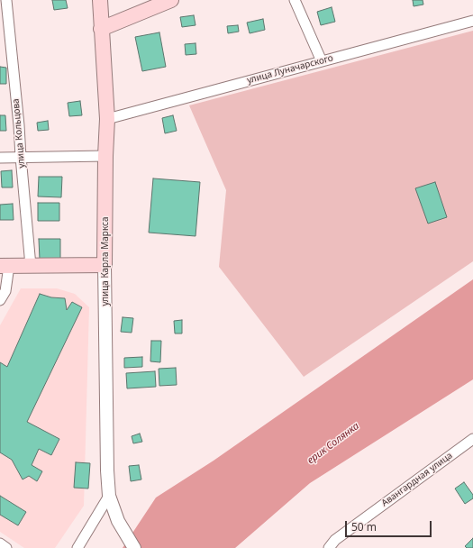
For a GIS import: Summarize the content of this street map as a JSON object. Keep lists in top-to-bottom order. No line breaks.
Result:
{"streets":{"main road":["улица Карла Маркса"],"street":["улица Луначарского","улица Кольцова","Авангардная улица"]},"crossings":[["улица Луначарского","улица Карла Маркса"]],"water":["ерик Солянка"],"scale_bar":"50 m"}
